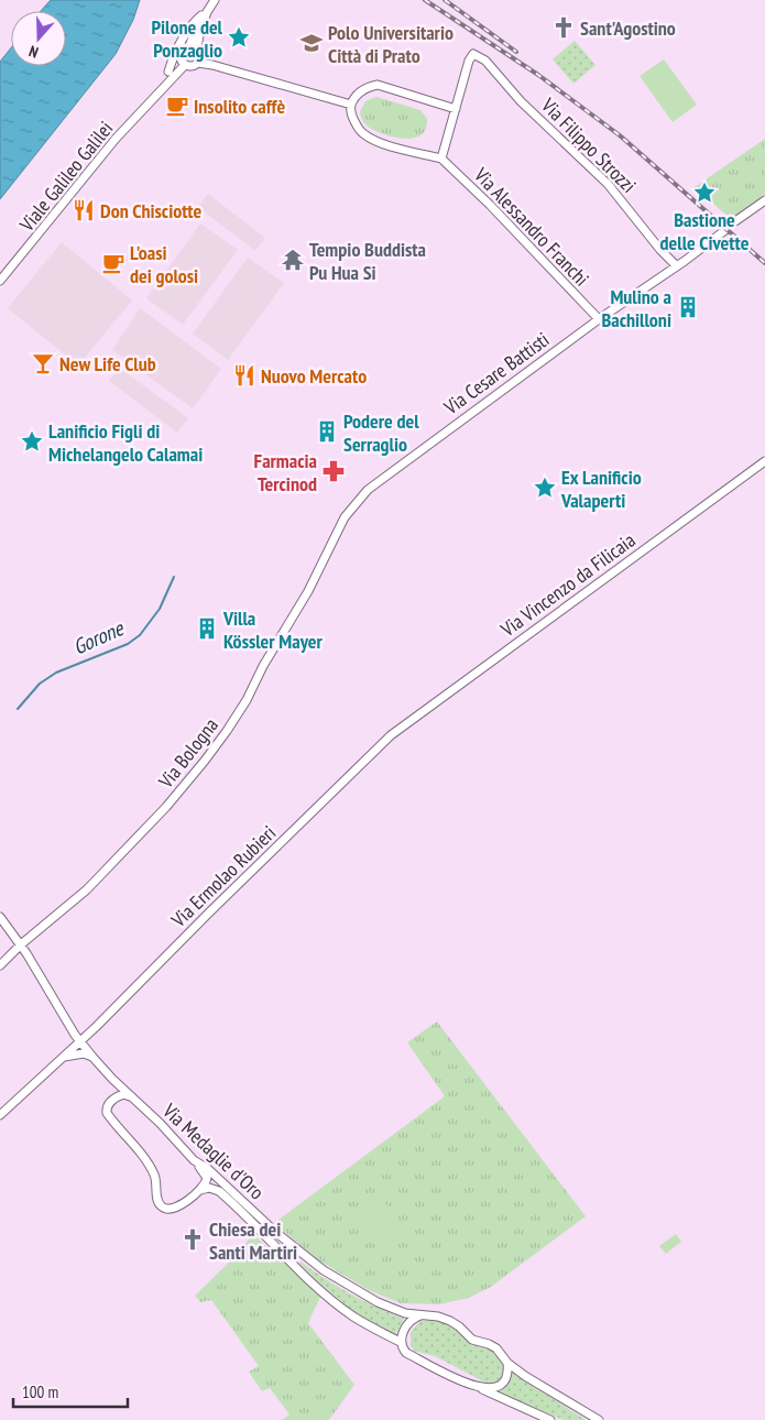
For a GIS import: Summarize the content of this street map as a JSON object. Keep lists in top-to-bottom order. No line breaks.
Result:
{"streets":{"street":["Via Filippo Strozzi","Viale Galileo Galilei","Via Alessandro Franchi","Via Cesare Battisti","Via Vincenzo da Filicaia","Via Bologna","Via Ermolao Rubieri","Via Medaglie d'Oro"]},"crossings":[["Via Filippo Strozzi","Via Cesare Battisti"],["Via Alessandro Franchi","Via Cesare Battisti"],["Via Cesare Battisti","Via Bologna"],["Via Vincenzo da Filicaia","Via Ermolao Rubieri"],["Via Bologna","Via Medaglie d'Oro"],["Via Ermolao Rubieri","Via Medaglie d'Oro"]],"water":["Gorone"],"places":{"church":["Sant'Agostino","Chiesa dei Santi Martiri"],"place":["Pilone del Ponzaglio","Bastione delle Civette","Lanificio Figli di Michelangelo Calamai","Ex Lanificio Valaperti"],"school or university":["Polo Universitario Città di Prato"],"cafe":["Insolito caffè","L'oasi dei golosi"],"restaurant":["Don Chisciotte","Nuovo Mercato"],"temple":["Tempio Buddista Pu Hua Si"],"building":["Mulino a Bachilloni","Podere del Serraglio","Villa Kössler Mayer"],"bar":["New Life Club"],"pharmacy":["Farmacia Tercinod"]},"scale_bar":"100 m","north":"bottom"}
